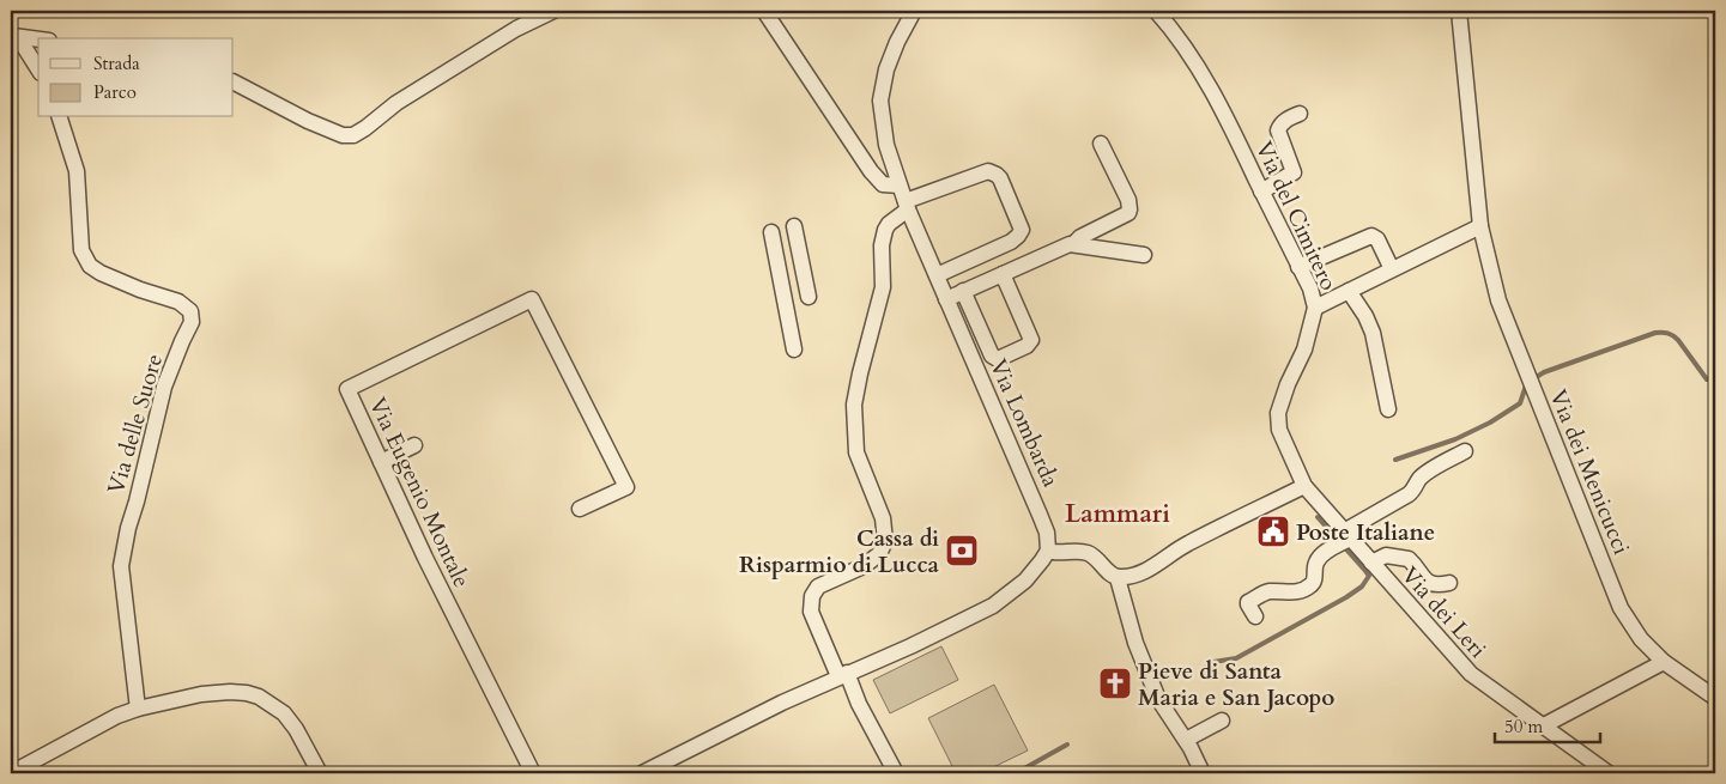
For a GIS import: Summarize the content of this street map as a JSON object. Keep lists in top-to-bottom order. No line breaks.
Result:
{"streets":{"street":["Via del Cimitero","Via Lombarda","Via delle Suore","Via dei Menicucci","Via Eugenio Montale","Via dei Leri"]},"crossings":[["Via del Cimitero","Via dei Menicucci"],["Via del Cimitero","Via dei Leri"]],"districts":["Lammari"],"places":{"public building":["Poste Italiane"],"bank":["Cassa di Risparmio di Lucca"],"church":["Pieve di Santa Maria e San Jacopo"]},"legend":["Strada","Parco"],"scale_bar":"50 m"}
